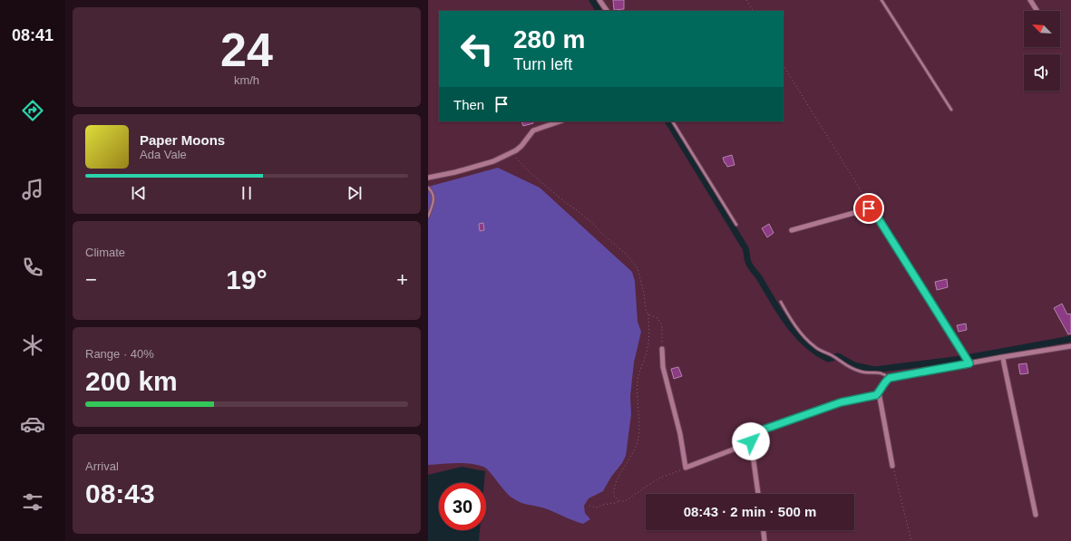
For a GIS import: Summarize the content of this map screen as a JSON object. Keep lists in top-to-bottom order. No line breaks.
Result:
{"north":"top left","page":{"tabs":"08:41","tile":[["24","km/h"],"Climate",["Range · 40%","200 km"],["Arrival","08:43"]],"turn":["280 m","Turn left"],"then":"Then","song":["Paper Moons","Ada Vale"],"heat":["−","19°","+"],"limit":"30","trip":"08:43 · 2 min · 500 m"}}
